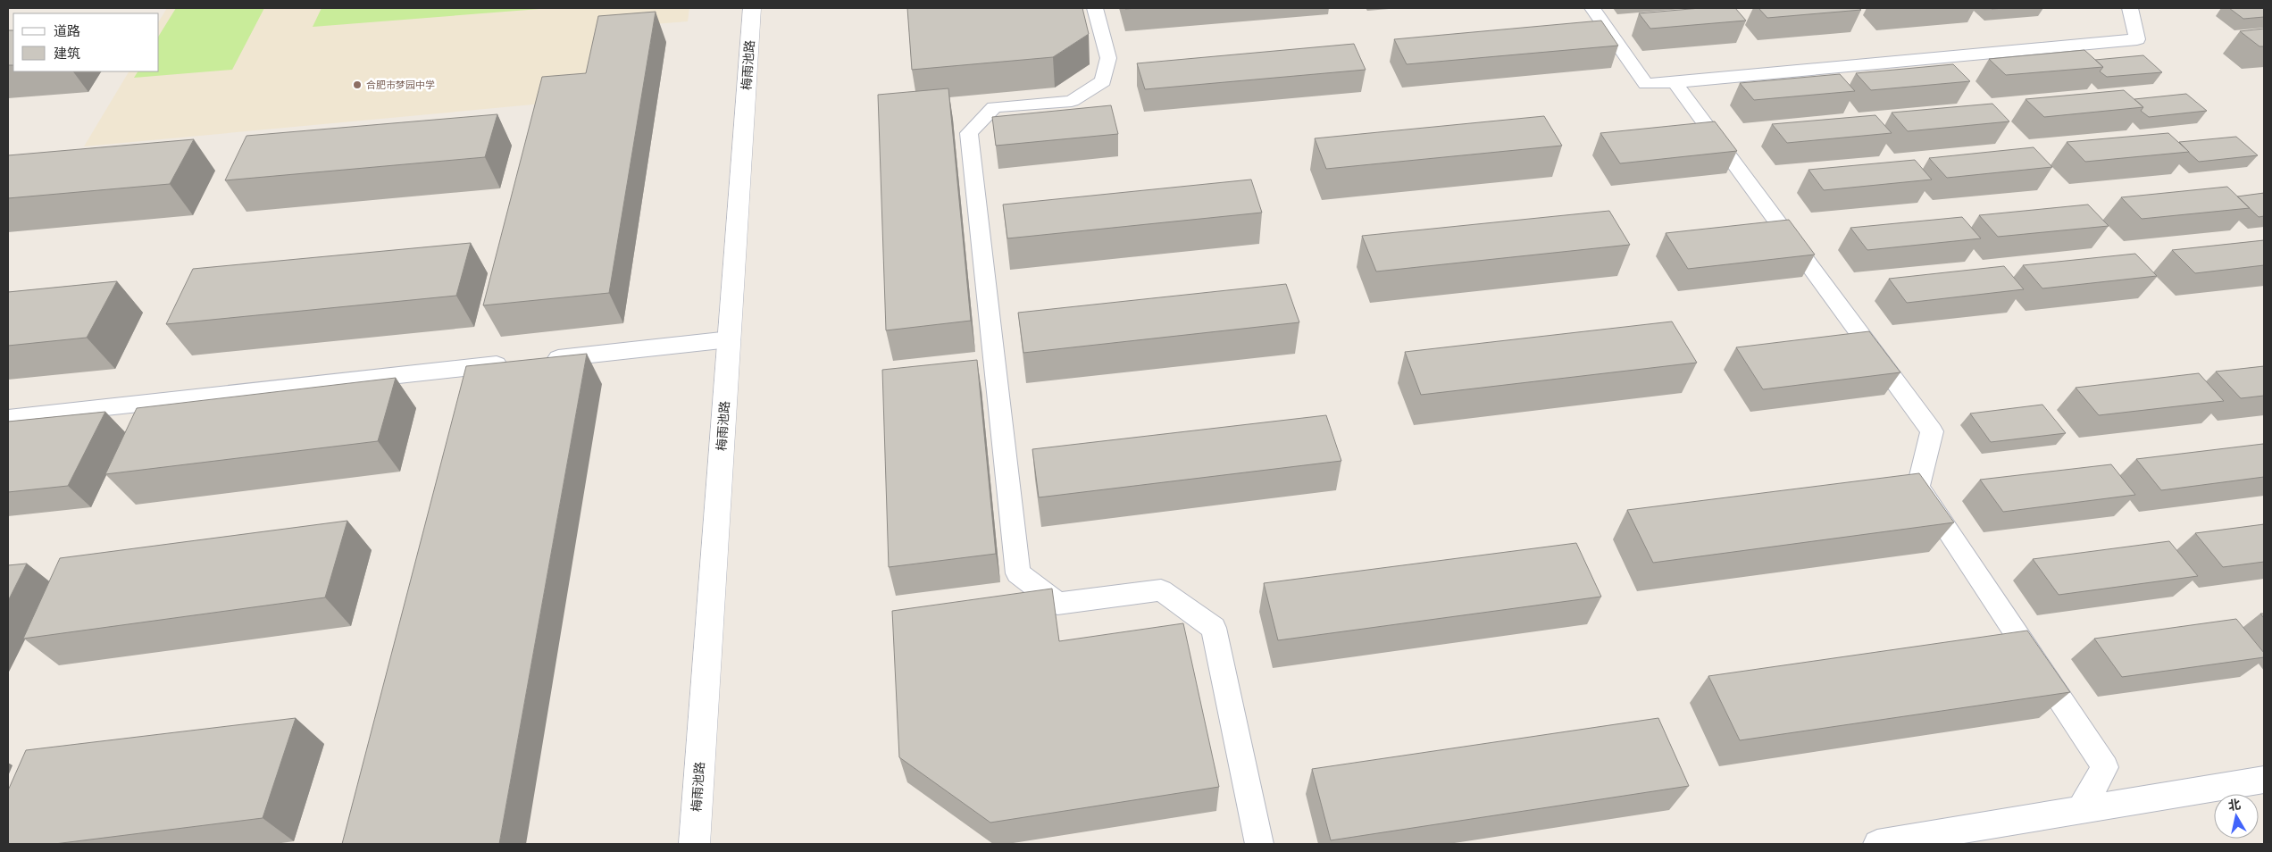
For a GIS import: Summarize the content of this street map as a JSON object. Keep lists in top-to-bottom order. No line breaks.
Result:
{"streets":{"street":["梅雨池路"]},"places":["合肥市梦园中学"],"legend":["道路","建筑"],"north":"top"}
